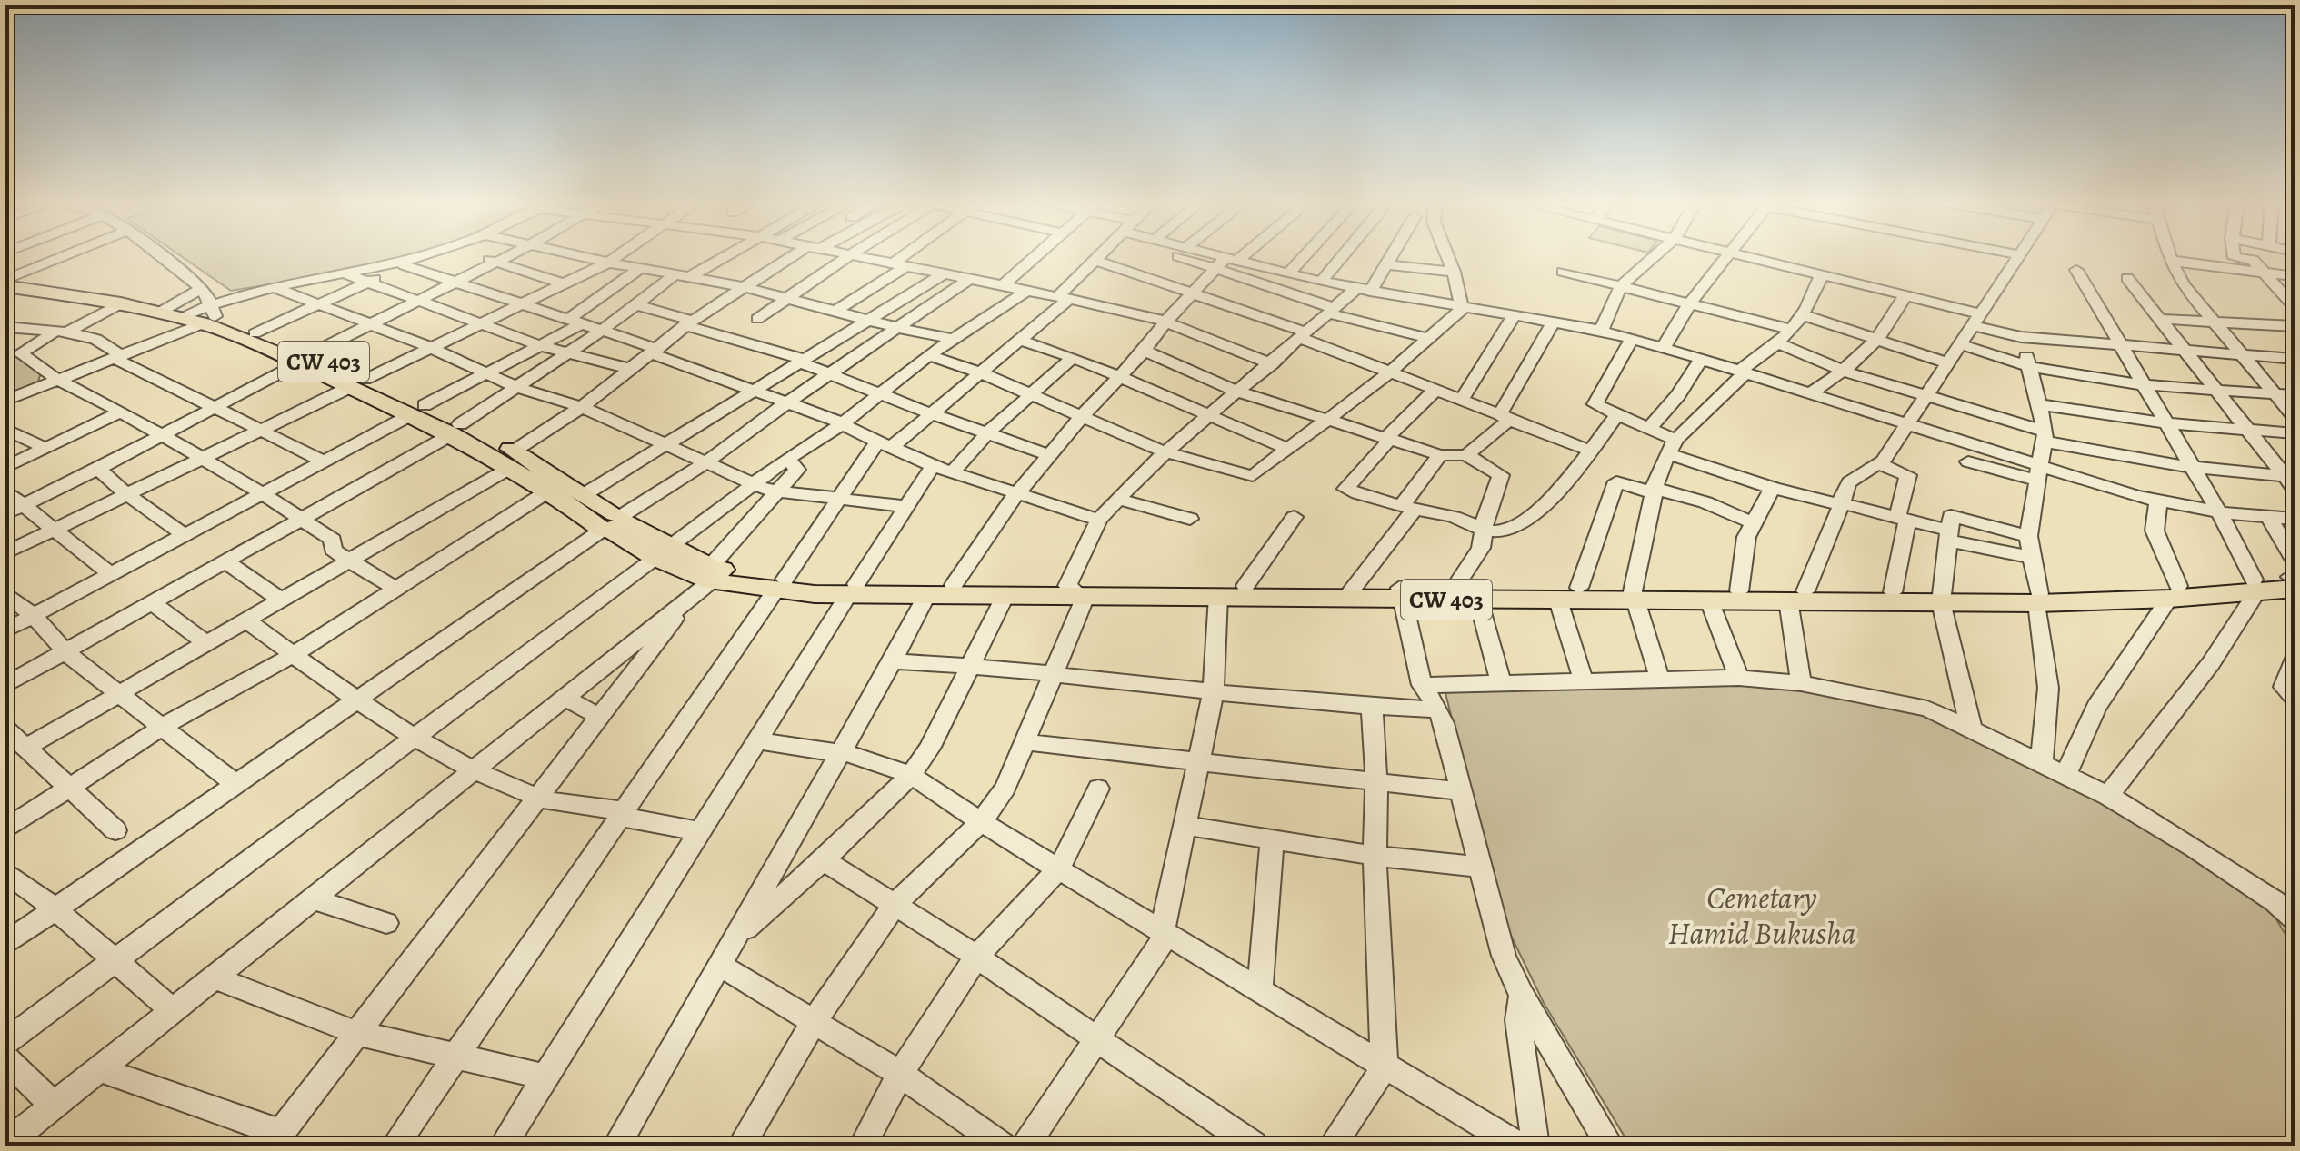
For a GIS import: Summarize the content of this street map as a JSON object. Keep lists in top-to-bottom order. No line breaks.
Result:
{"streets":{"main road":["CW 403"]},"parks":["Cemetary Hamid Bukusha"]}
